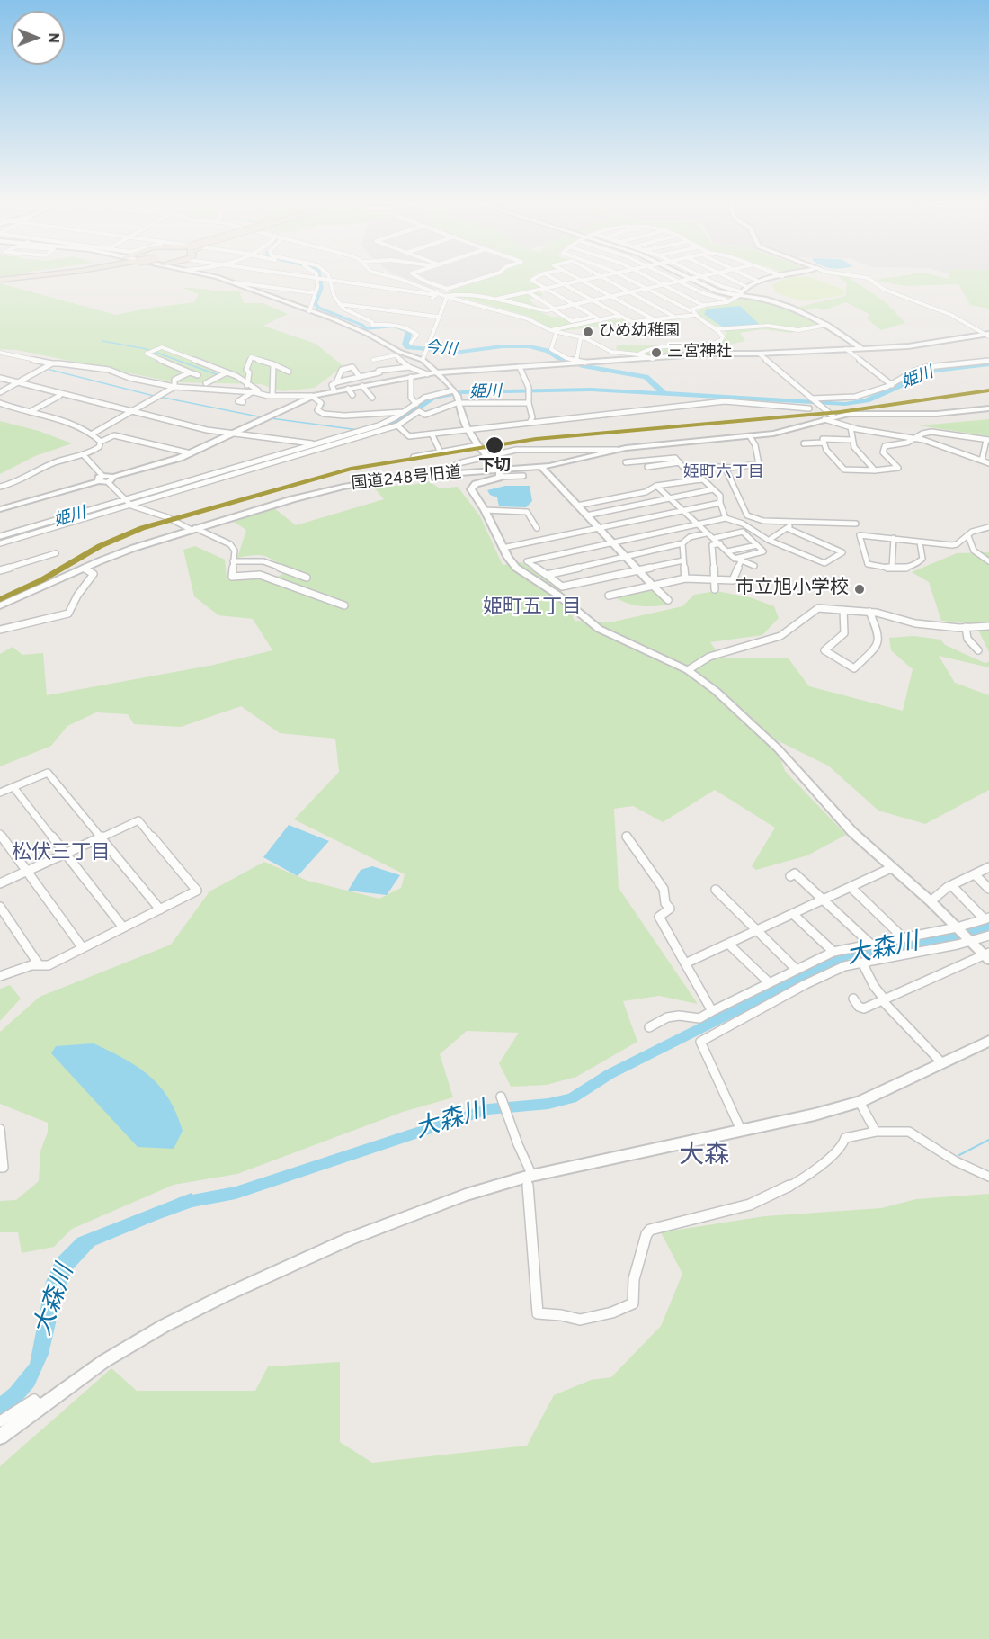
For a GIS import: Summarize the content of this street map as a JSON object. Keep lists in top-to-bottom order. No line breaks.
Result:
{"streets":{"street":["国道248号旧道"]},"districts":["姫町六丁目","姫町五丁目","松伏三丁目","大森"],"water":["今川","姫川","大森川"],"places":["ひめ幼稚園","三宮神社","下切","市立旭小学校"],"north":"right"}
